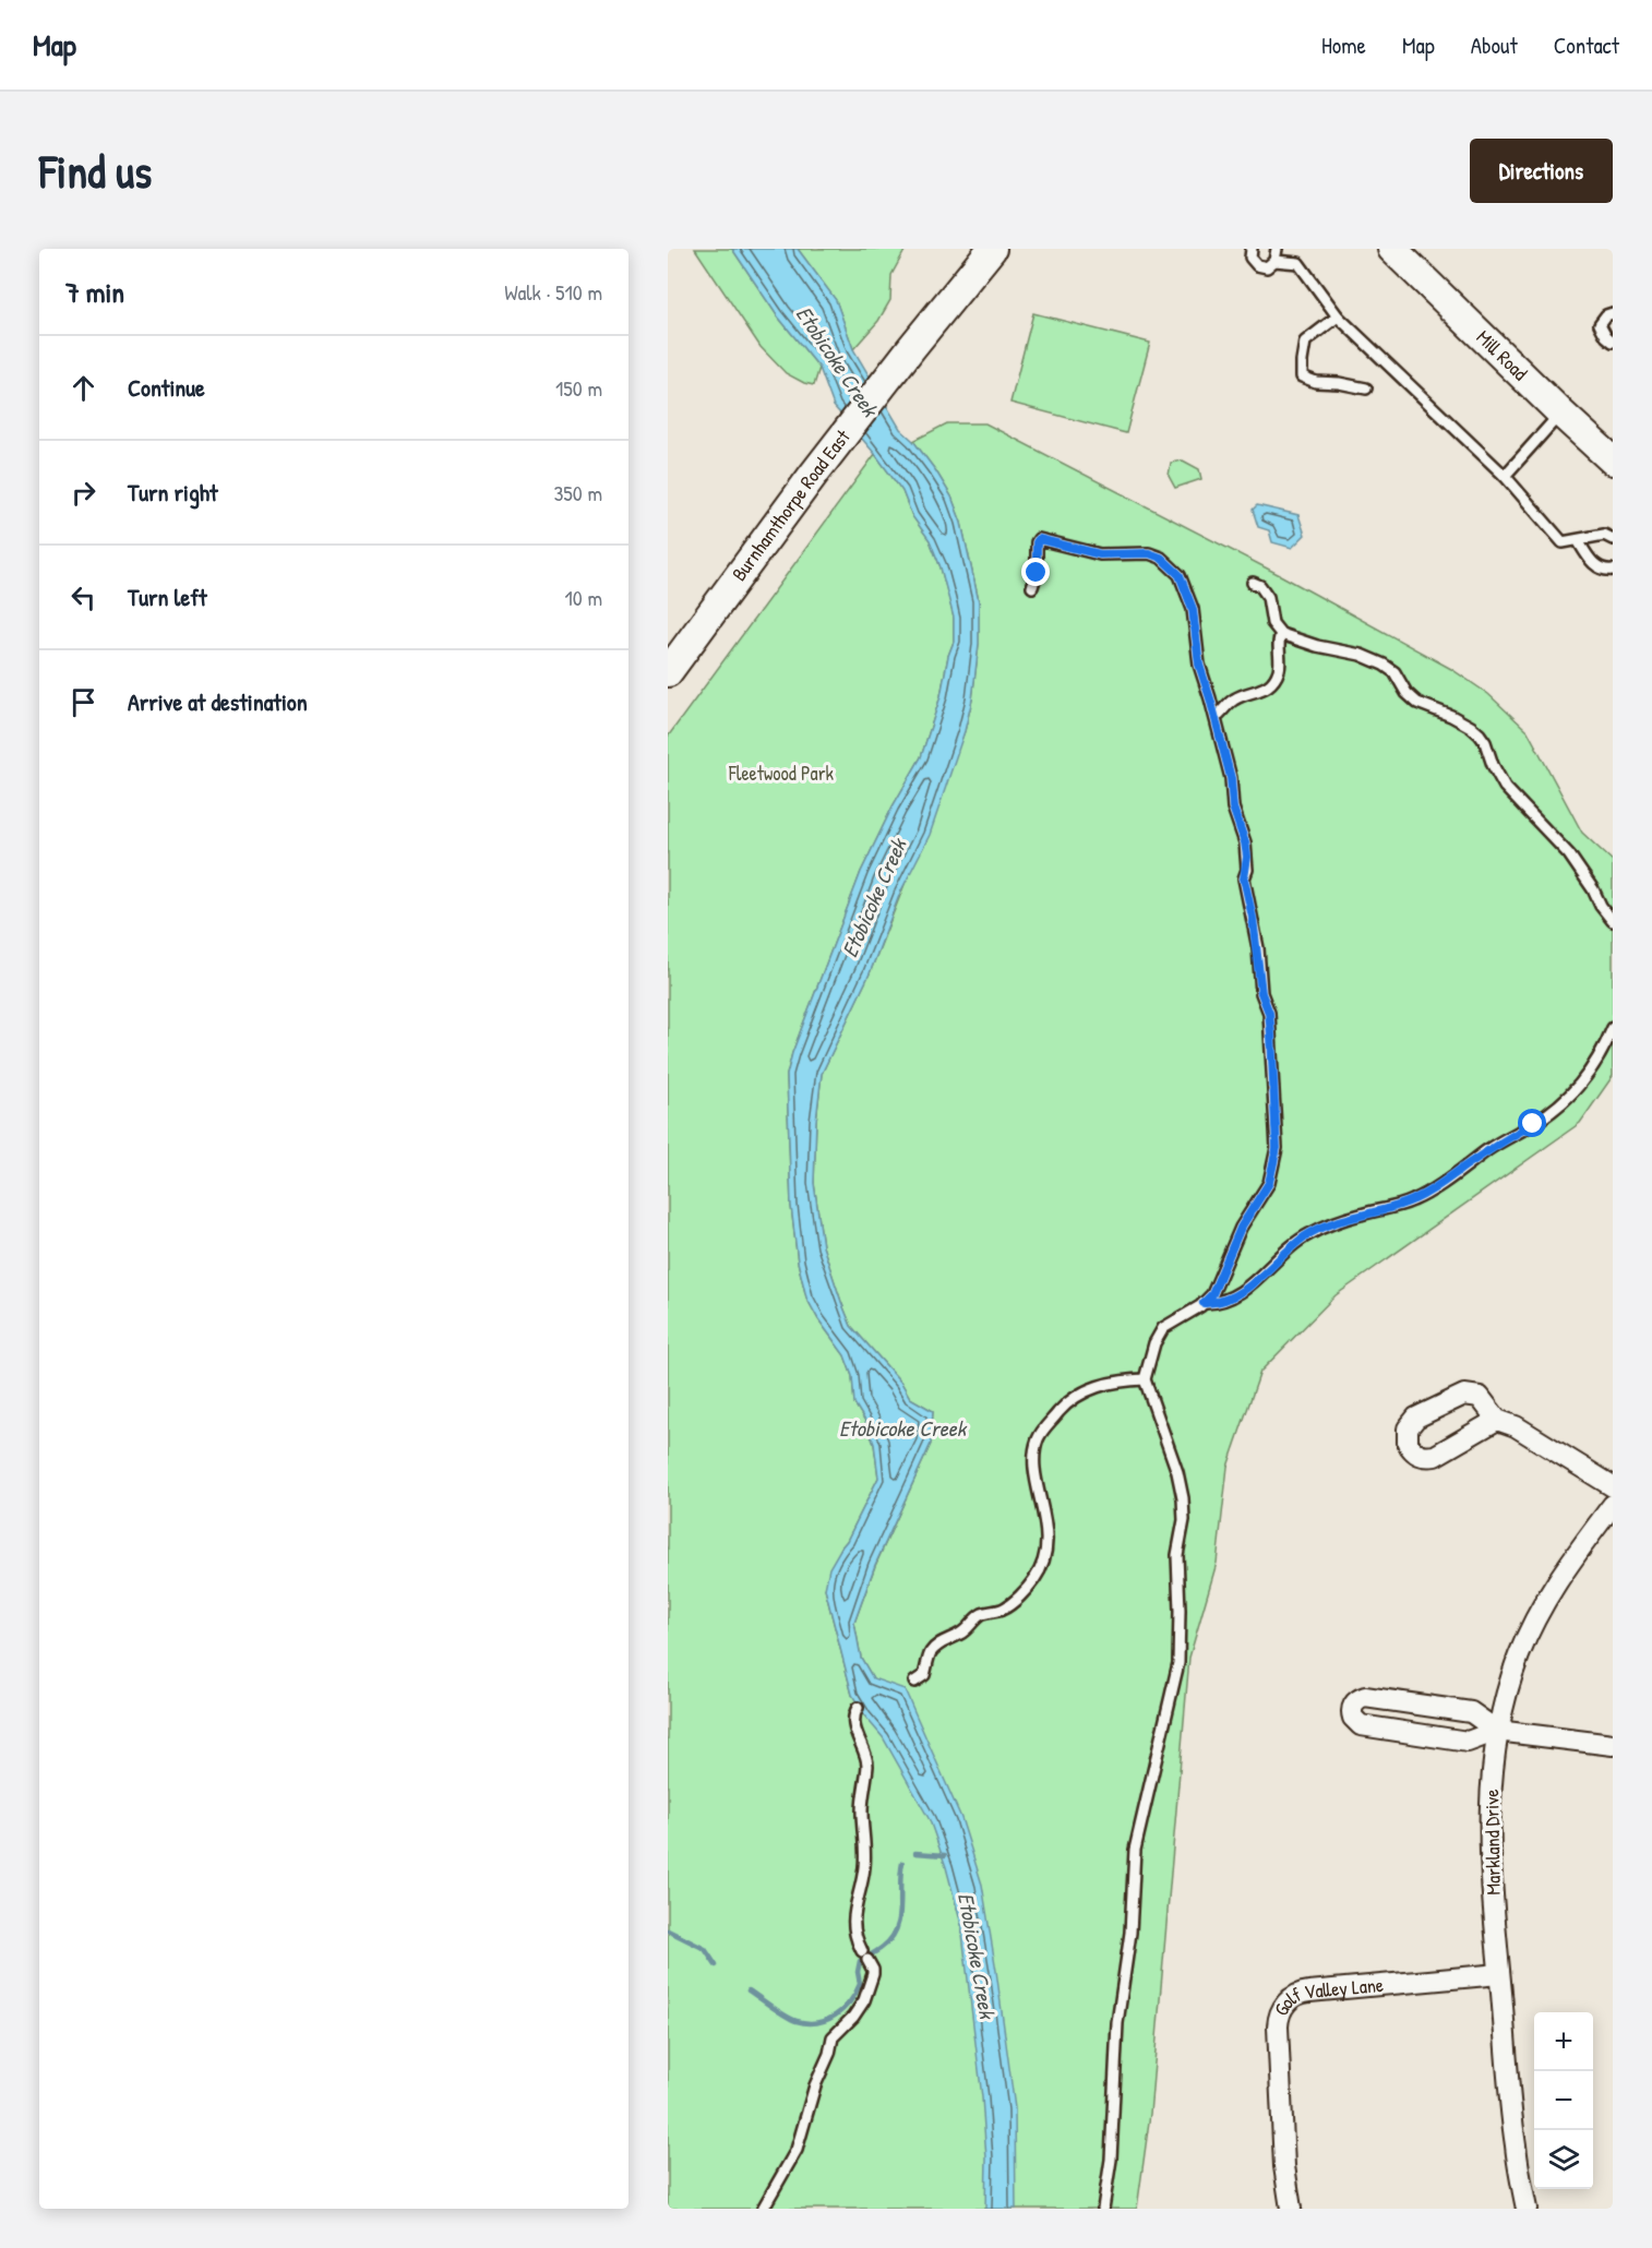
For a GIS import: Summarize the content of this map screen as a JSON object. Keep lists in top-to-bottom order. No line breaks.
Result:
{"streets":{"main road":["Mill Road","Burnhamthorpe Road East"],"street":["Markland Drive","Golf Valley Lane"]},"crossings":[["Markland Drive","Golf Valley Lane"]],"water":["Etobicoke Creek"],"parks":["Fleetwood Park"],"page":{"header":"Map","nav":["Home","Map","About","Contact"],"buttons":"Directions","title":"Find us","heading":["7 min","Walk · 510 m"],"list":[["Continue","150 m"],["Turn right","350 m"],["Turn left","10 m"],"Arrive at destination"],"map_buttons":["+","−"]}}
